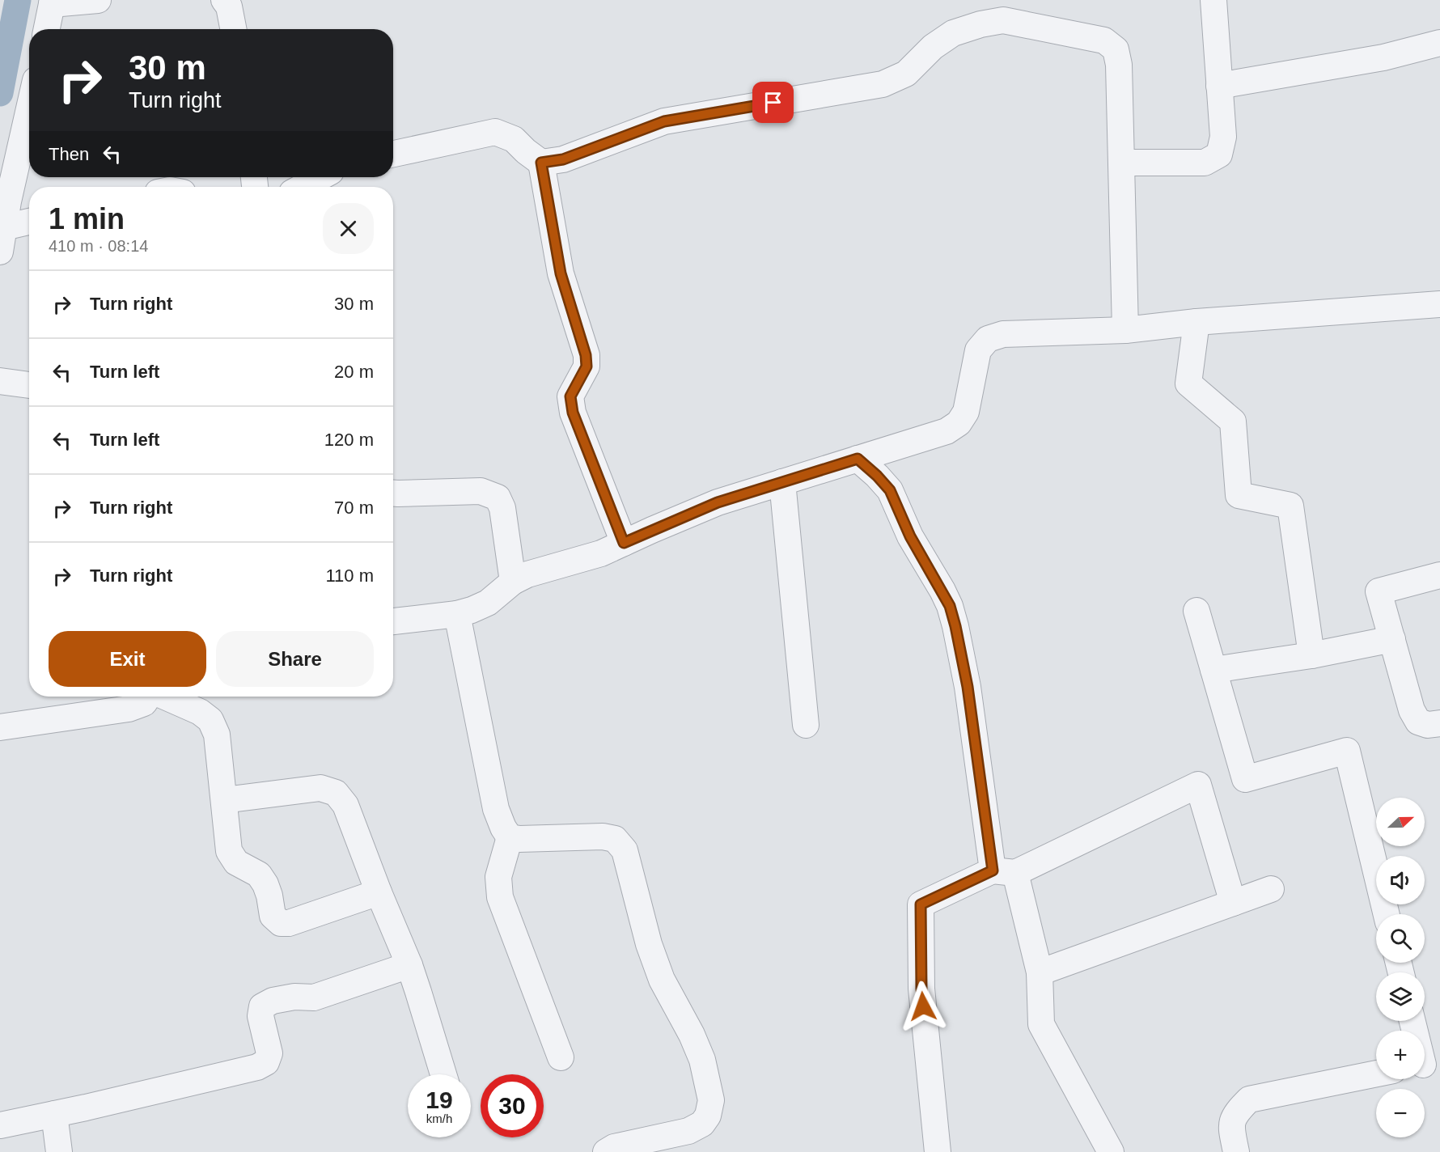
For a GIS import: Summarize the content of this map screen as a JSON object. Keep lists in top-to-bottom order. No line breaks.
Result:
{"north":"right","page":{"turn":["30 m","Turn right"],"then":"Then","heading":["1 min","410 m · 08:14"],"list":[{"name":"Turn right","value":"30 m"},{"name":"Turn left","value":"20 m"},{"name":"Turn left","value":"120 m"},{"name":"Turn right","value":"70 m"},{"name":"Turn right","value":"110 m"}],"buttons":["Exit","Share"],"map_buttons":["+","−"],"speed":"19 km/h","limit":"30"}}
